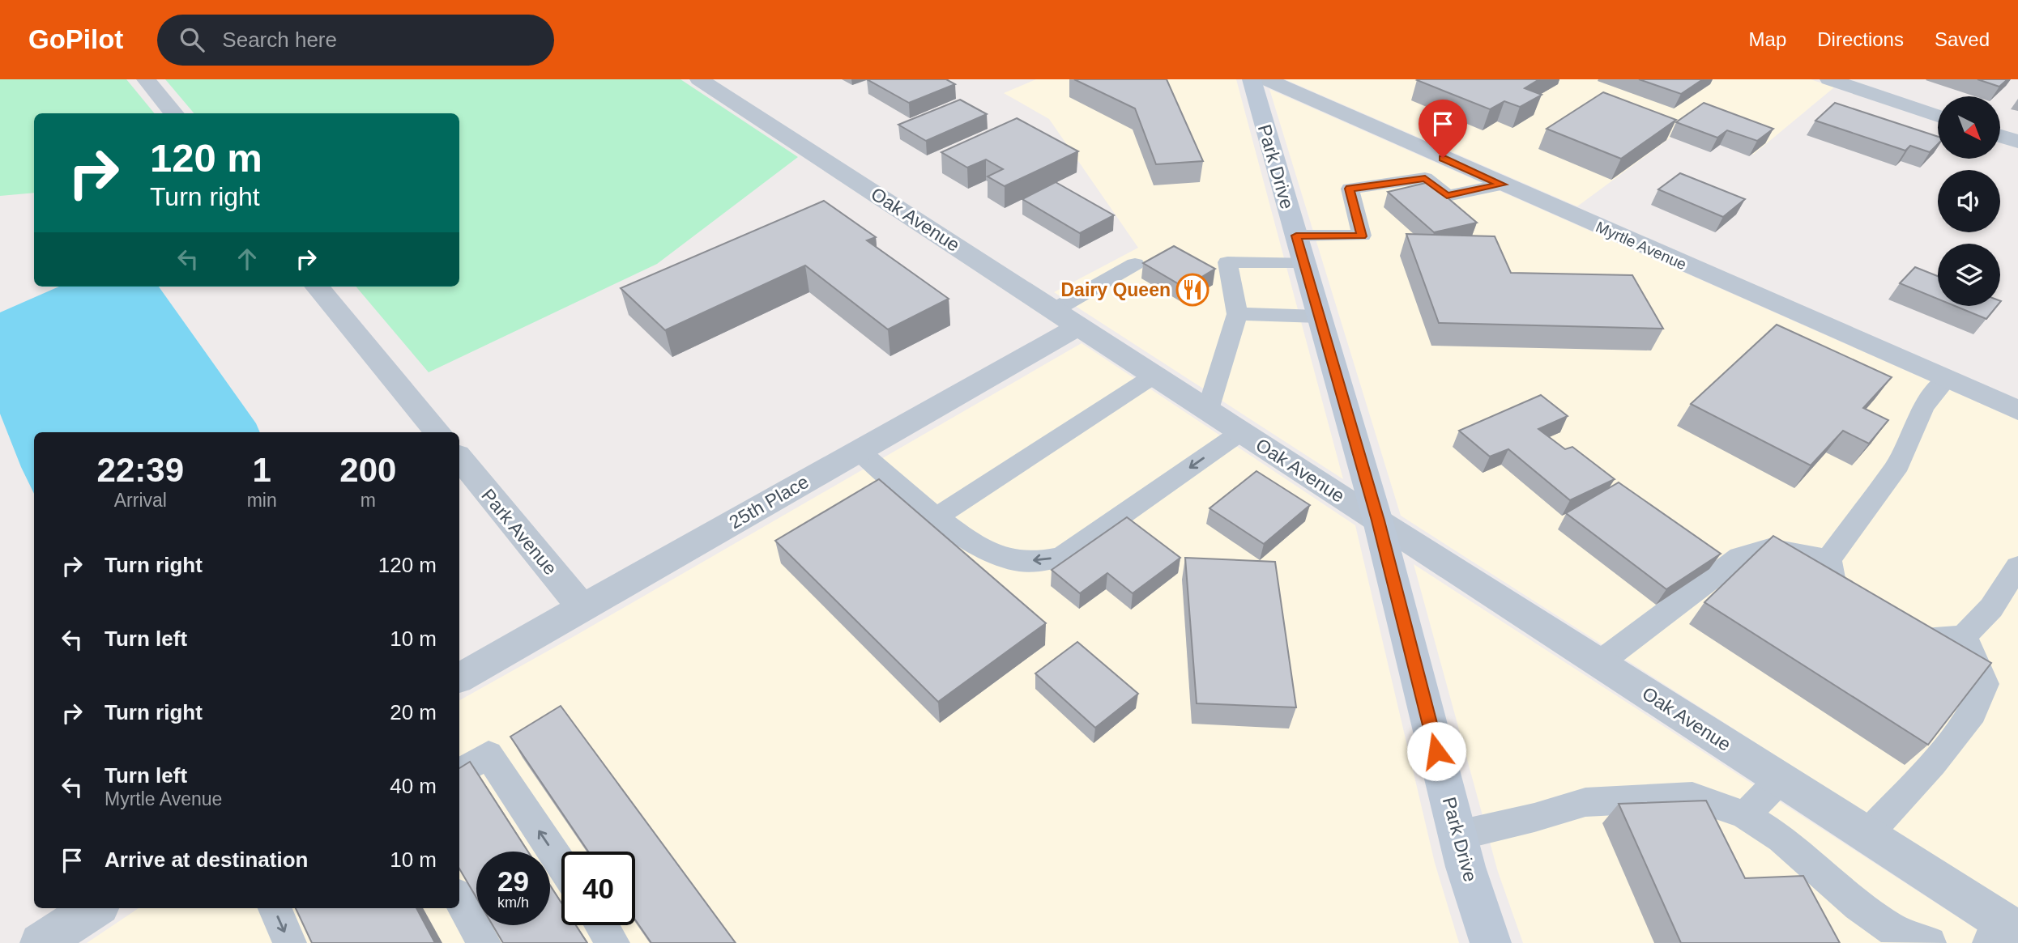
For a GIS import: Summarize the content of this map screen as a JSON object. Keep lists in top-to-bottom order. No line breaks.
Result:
{"streets":{"street":["Park Drive","Oak Avenue","Myrtle Avenue","25th Place","Park Avenue"]},"crossings":[["Park Drive","Oak Avenue"],["Oak Avenue","25th Place"],["25th Place","Park Avenue"]],"places":{"restaurant":["Dairy Queen"]},"north":"bottom right","page":{"header":"GoPilot","search":"Search here","nav":["Map","Directions","Saved"],"turn":["120 m","Turn right"],"eta":["22:39","Arrival","1","min","200","m"],"list":[{"name":"Turn right","value":"120 m"},{"name":"Turn left","value":"10 m"},{"name":"Turn right","value":"20 m"},{"name":"Turn left","note":"Myrtle Avenue","value":"40 m"},{"name":"Arrive at destination","value":"10 m"}],"speed":"29 km/h","limit":"40"}}
